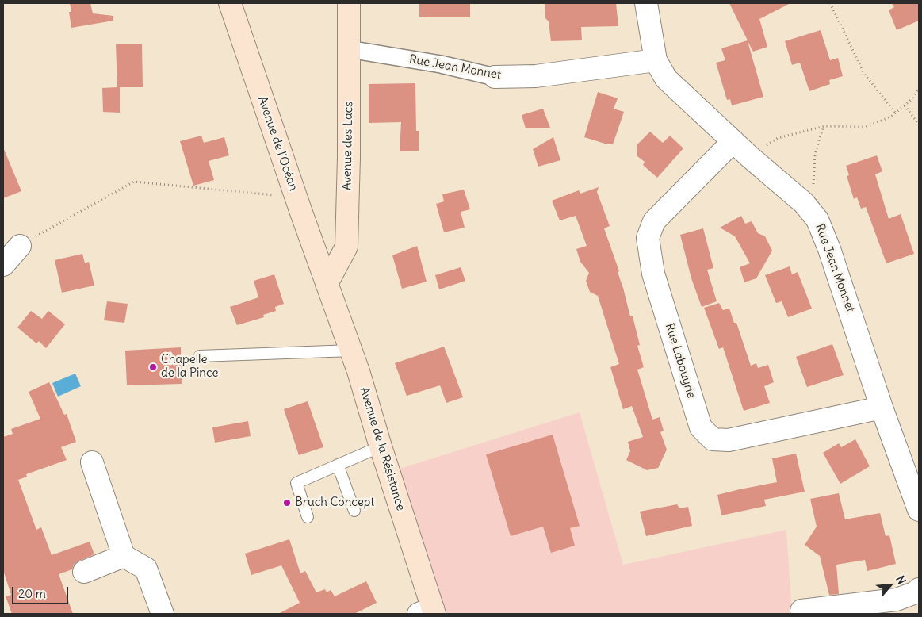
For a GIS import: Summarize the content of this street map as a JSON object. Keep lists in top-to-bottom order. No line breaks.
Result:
{"streets":{"main road":["Avenue de l'Océan","Avenue des Lacs","Avenue de la Résistance"],"street":["Rue Jean Monnet","Rue Labouyrie"]},"crossings":[["Rue Jean Monnet","Avenue des Lacs"],["Rue Jean Monnet","Rue Labouyrie"],["Avenue de l'Océan","Avenue des Lacs"],["Avenue de l'Océan","Avenue de la Résistance"],["Avenue des Lacs","Avenue de la Résistance"]],"places":["Chapelle de la Pince","Bruch Concept"],"scale_bar":"20 m","north":"top right"}
